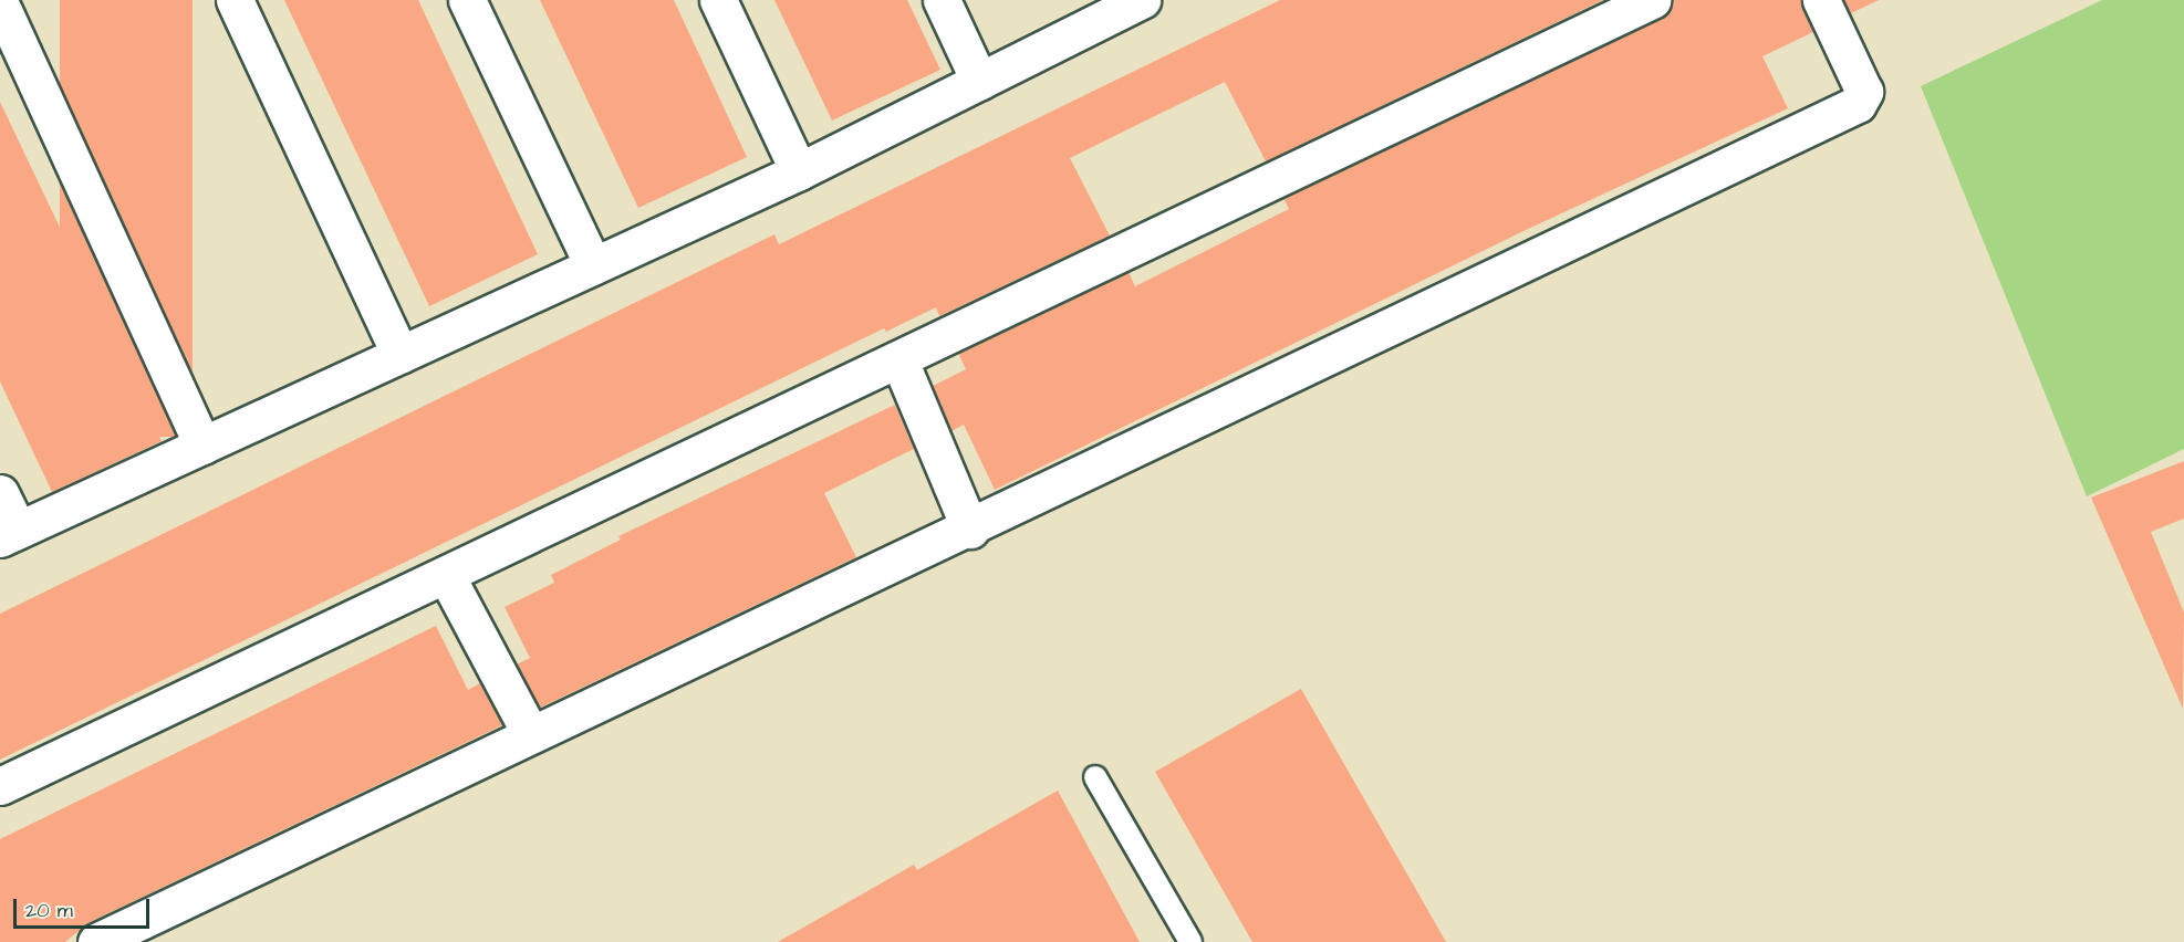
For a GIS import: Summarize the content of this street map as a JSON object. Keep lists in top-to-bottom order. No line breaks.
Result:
{"scale_bar":"20 m"}
